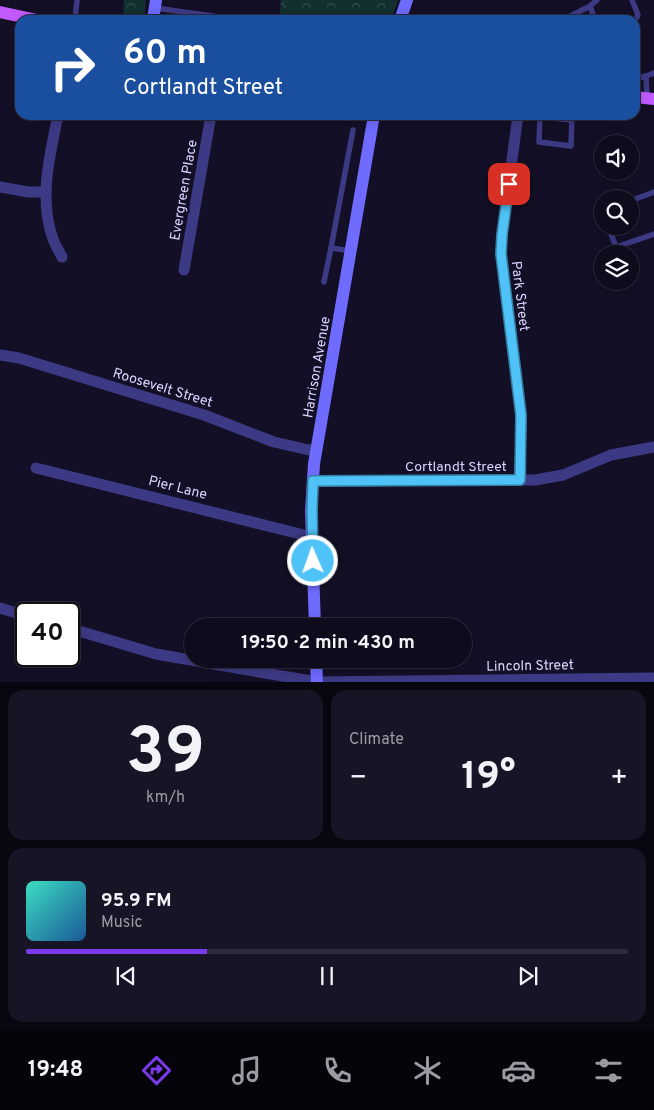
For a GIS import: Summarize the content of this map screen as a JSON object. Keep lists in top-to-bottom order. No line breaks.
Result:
{"streets":{"street":["Evergreen Place","Park Street","Harrison Avenue","Roosevelt Street","Cortlandt Street","Pier Lane","Lincoln Street"]},"crossings":[["Park Street","Cortlandt Street"],["Harrison Avenue","Roosevelt Street"],["Harrison Avenue","Cortlandt Street"],["Harrison Avenue","Pier Lane"]],"page":{"turn":["60 m","Cortlandt Street"],"limit":"40","trip":"19:50 · 2 min · 430 m","tile":[["39","km/h"],"Climate"],"heat":["−","19°","+"],"song":["95.9 FM","Music"],"tabs":"19:48"}}
